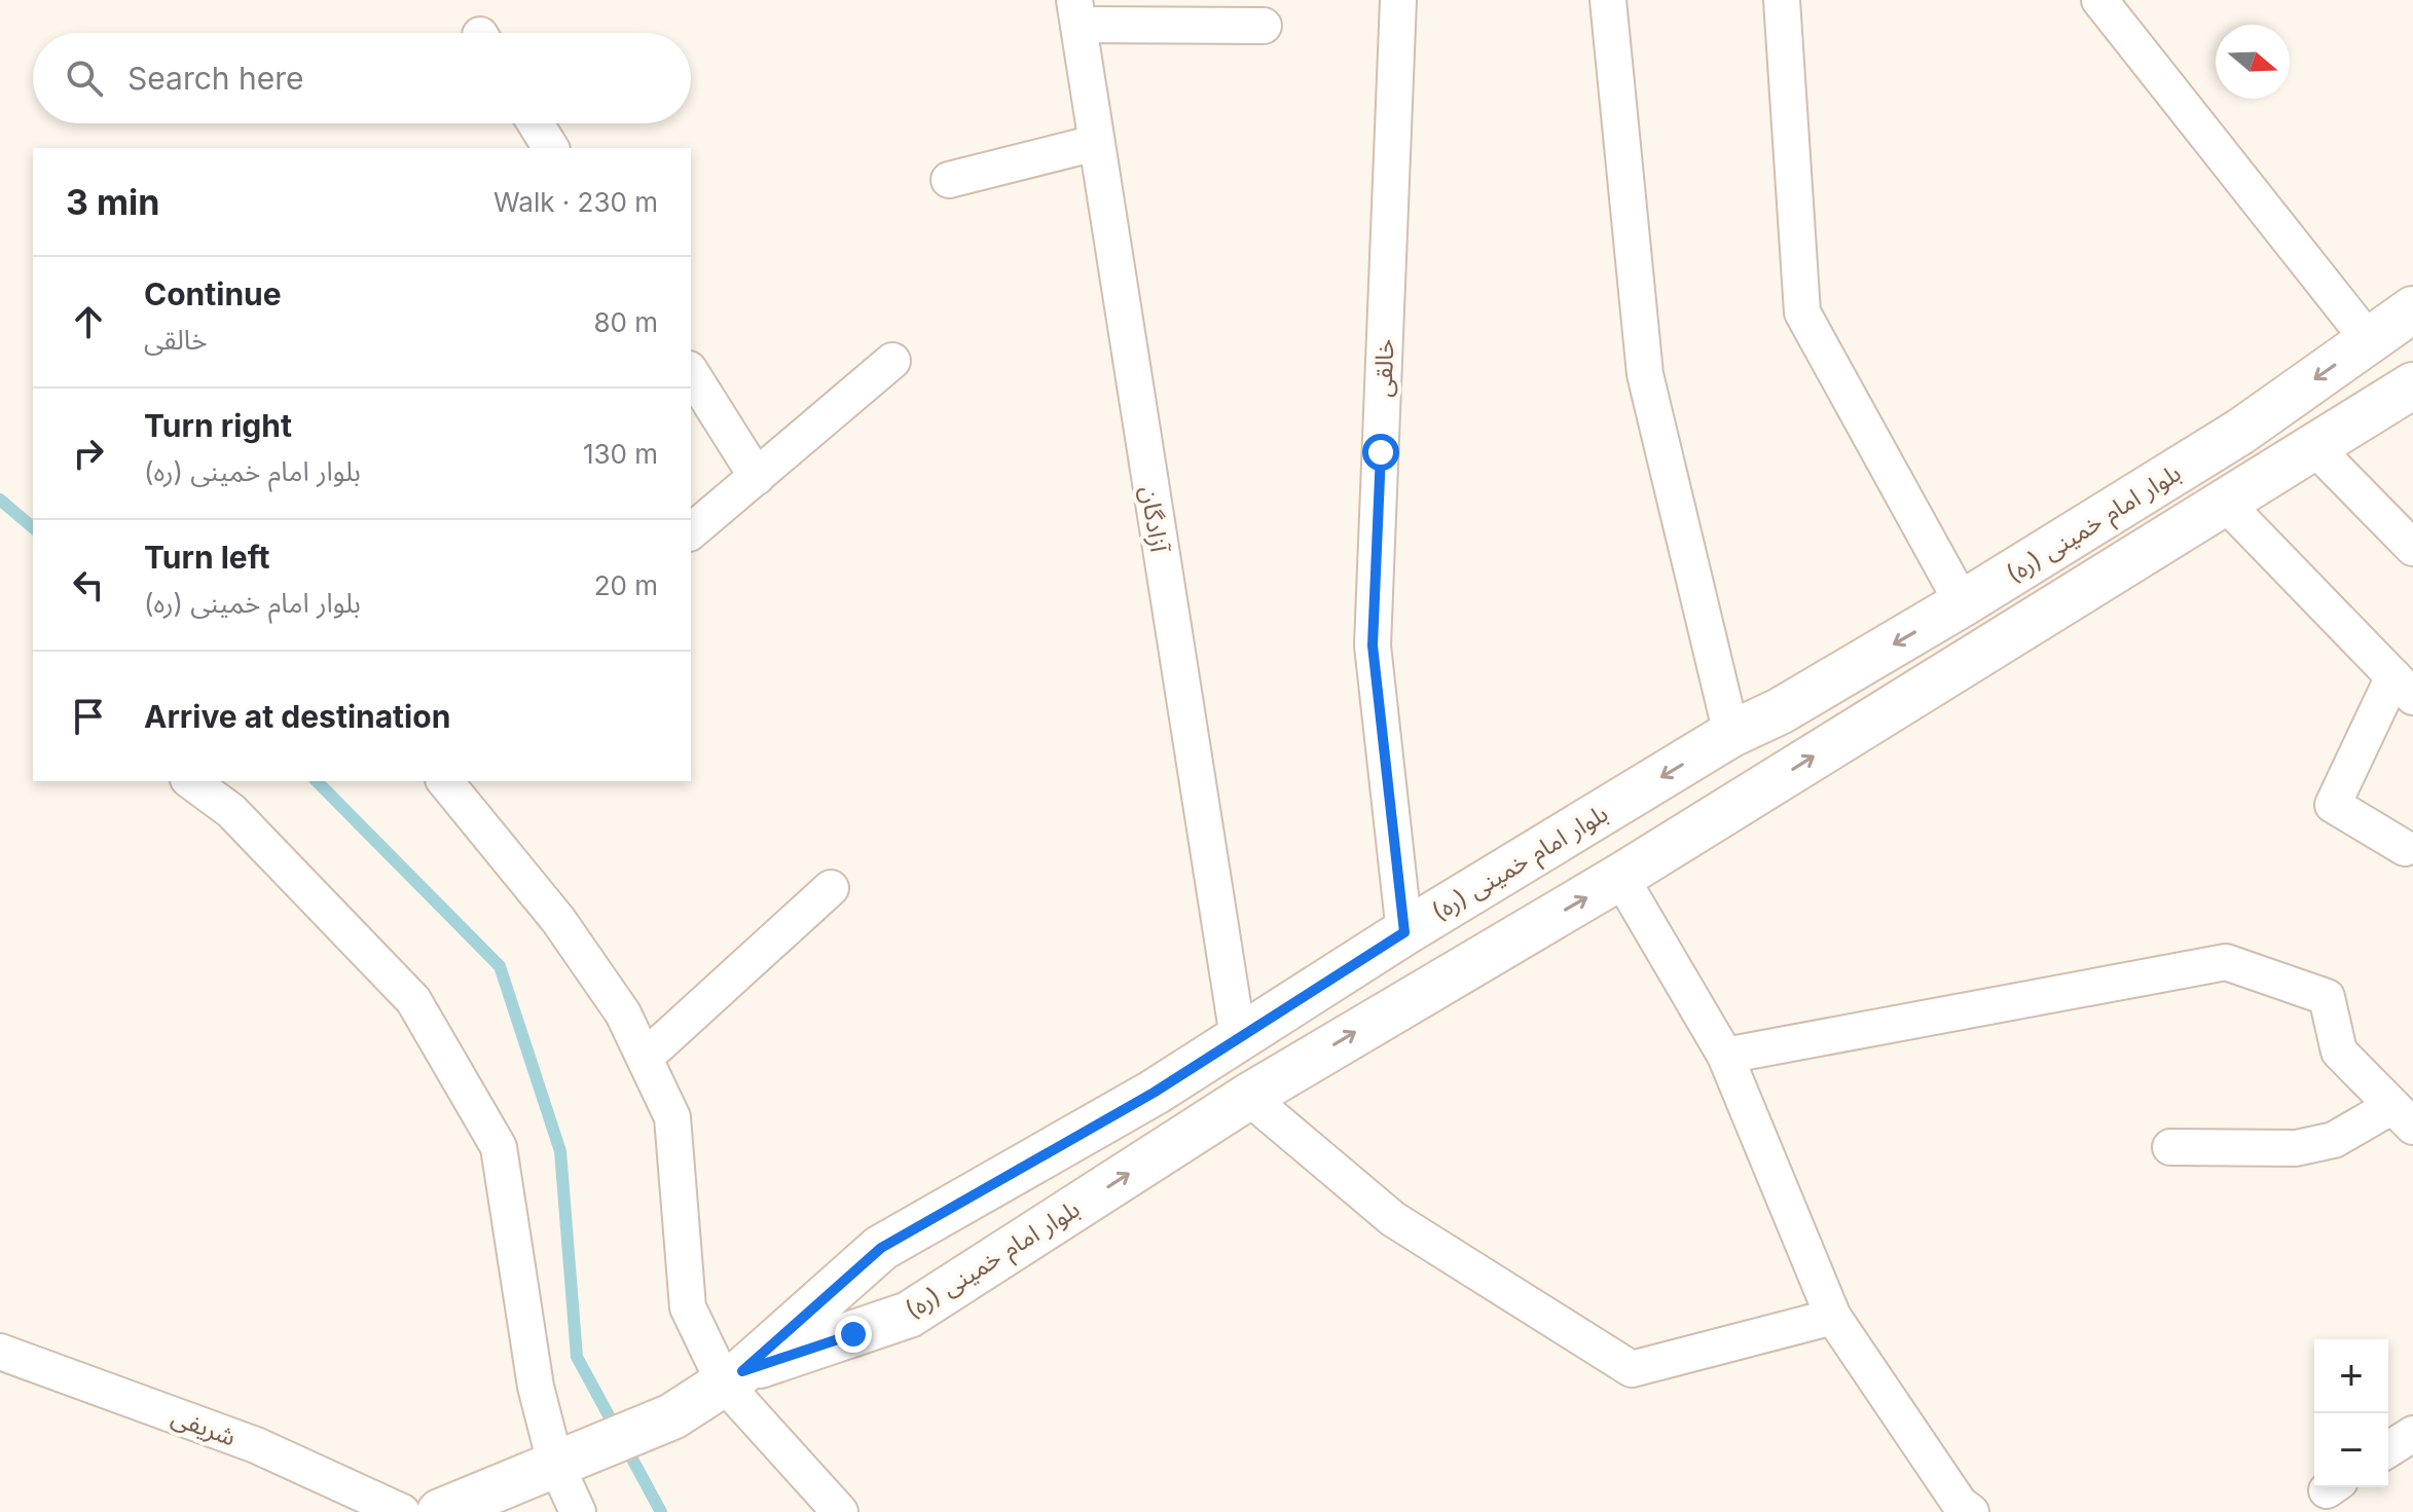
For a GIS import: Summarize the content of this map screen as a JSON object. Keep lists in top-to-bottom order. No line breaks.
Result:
{"streets":{"main road":["بلوار امام خمینی (ره)"],"street":["خالقی","آزادگان","شریفی"]},"crossings":[["خالقی","بلوار امام خمینی (ره)"],["آزادگان","بلوار امام خمینی (ره)"]],"north":"right","page":{"search":"Search here","heading":["3 min","Walk · 230 m"],"list":[["Continue","خالقی","80 m"],["Turn right","بلوار امام خمینی (ره)","130 m"],["Turn left","بلوار امام خمینی (ره)","20 m"],"Arrive at destination"],"map_buttons":["+","−"]}}
